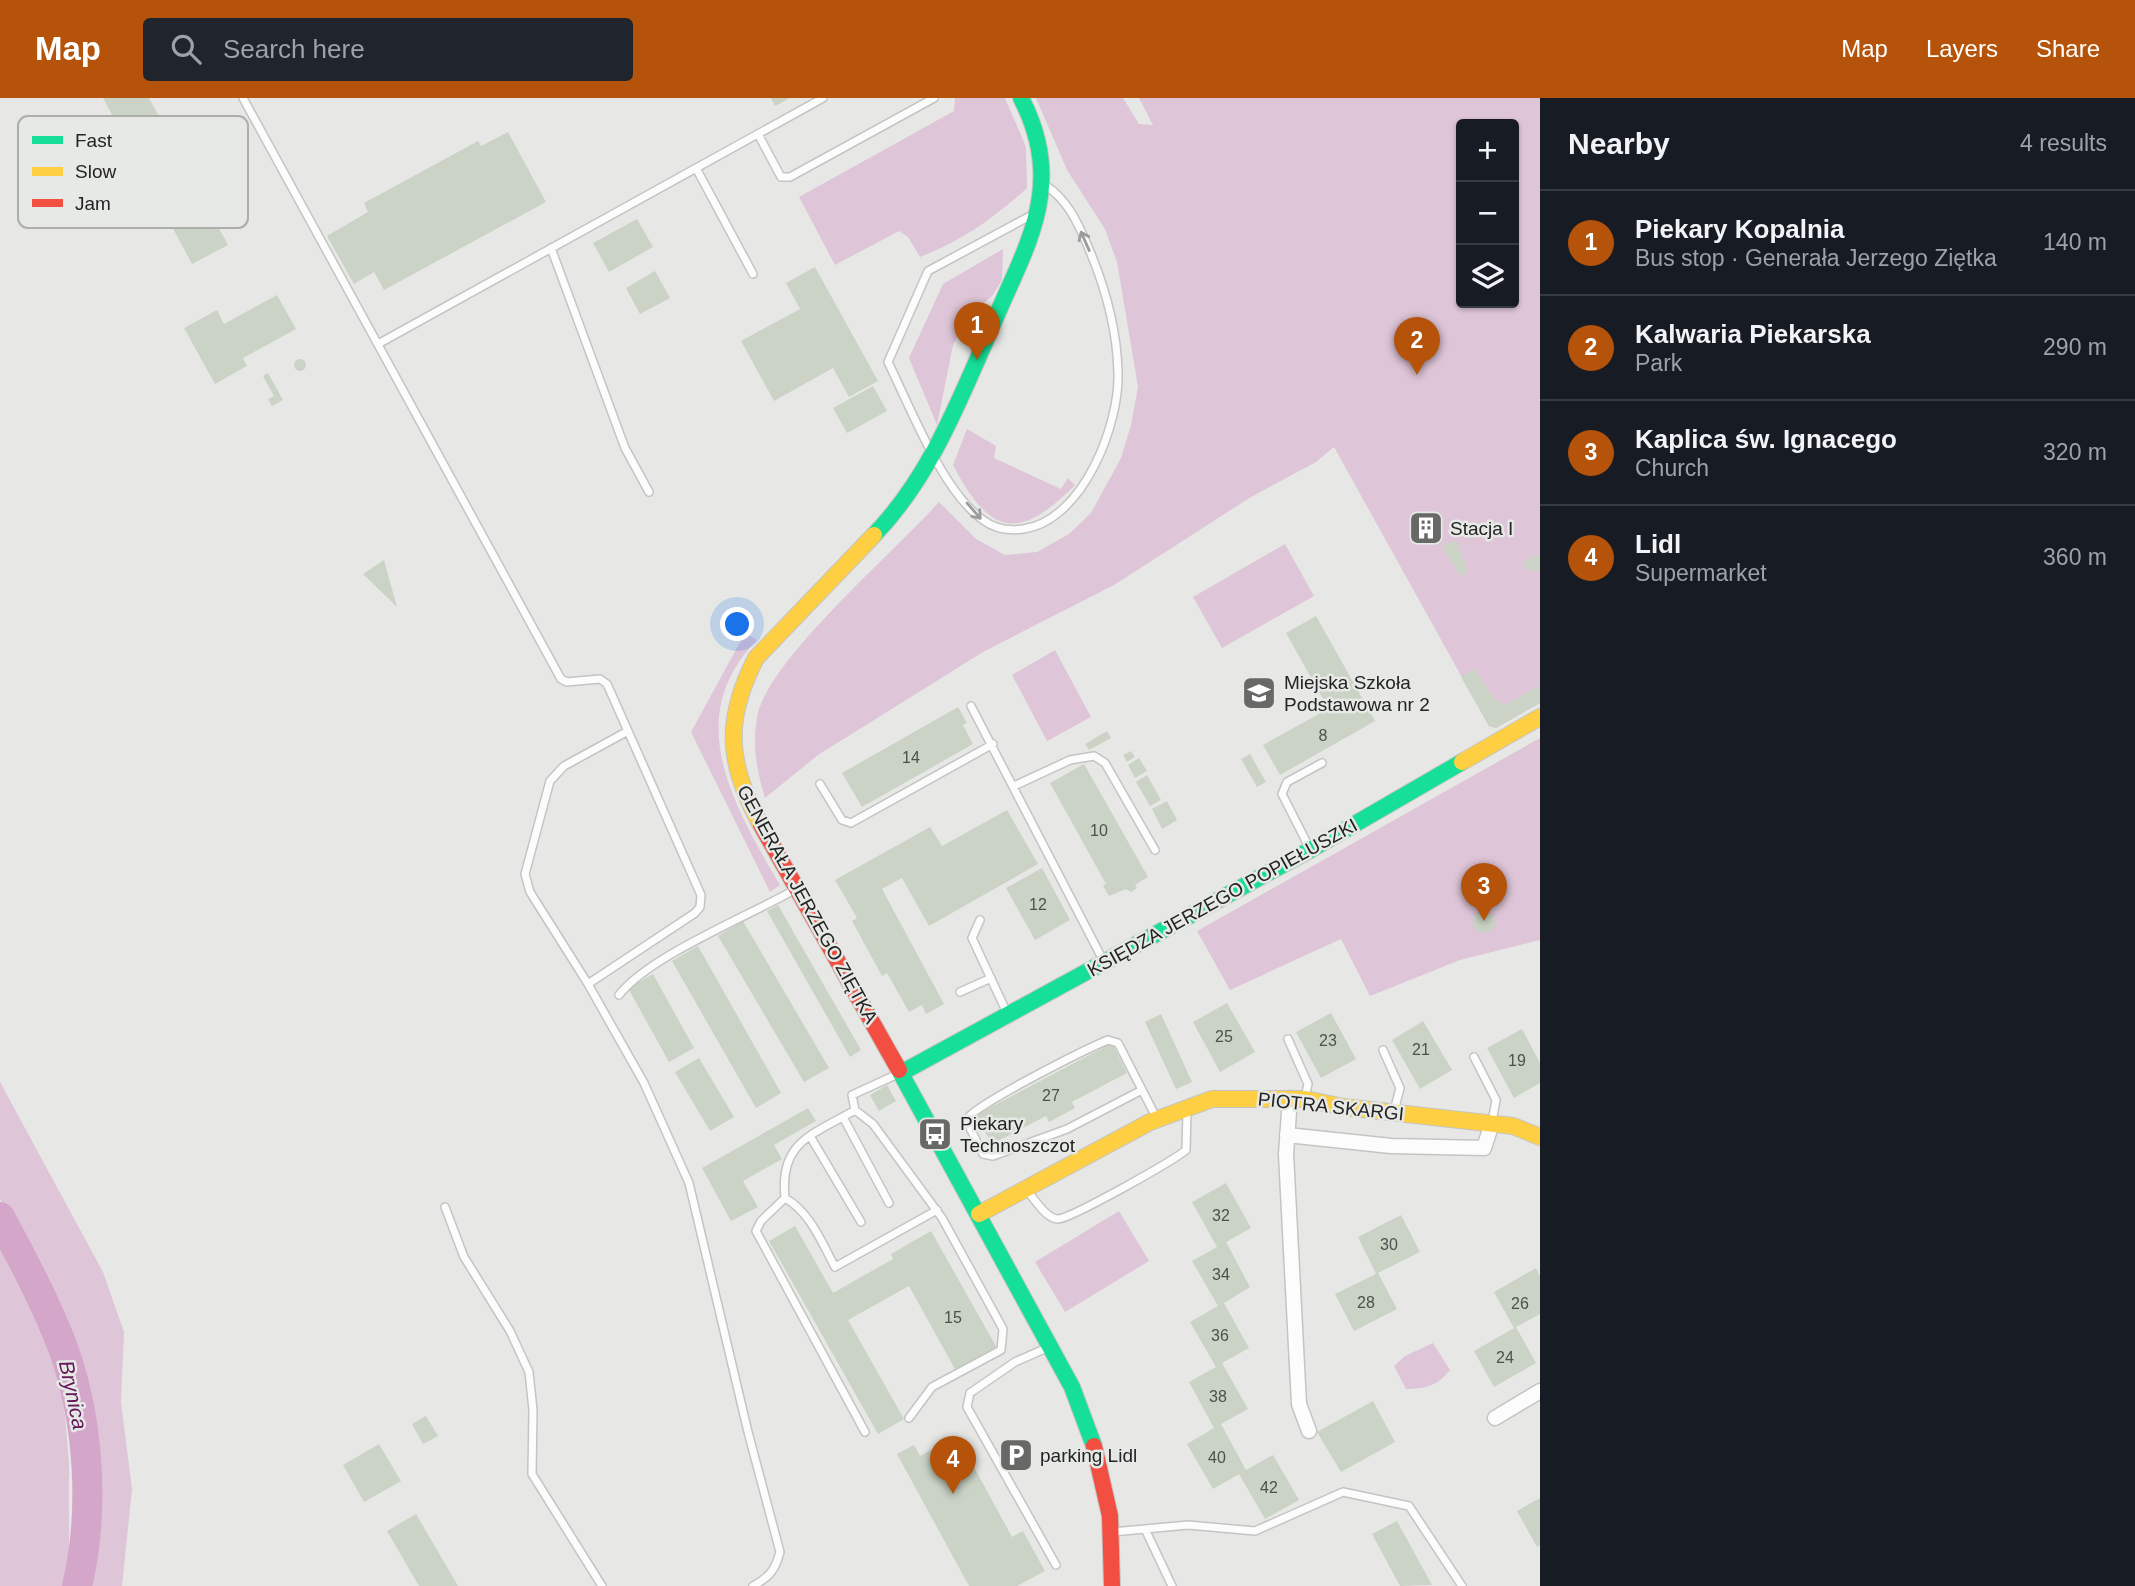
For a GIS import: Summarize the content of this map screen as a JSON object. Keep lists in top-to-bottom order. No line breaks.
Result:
{"streets":{"street":["KSIĘDZA JERZEGO POPIEŁUSZKI","GENERAŁA JERZEGO ZIĘTKA","PIOTRA SKARGI"]},"crossings":[["KSIĘDZA JERZEGO POPIEŁUSZKI","GENERAŁA JERZEGO ZIĘTKA"],["GENERAŁA JERZEGO ZIĘTKA","PIOTRA SKARGI"]],"water":["Brynica"],"places":{"building":["Stacja I"],"school or university":["Miejska Szkoła Podstawowa nr 2"],"bus stop":["Piekary Technoszczot"],"parking":["parking Lidl"]},"house_numbers":["8","14","10","12","25","23","21","19","27","32","30","34","28","26","15","36","24","38","40","42"],"legend":["Fast","Slow","Jam"],"page":{"header":"Map","search":"Search here","nav":["Map","Layers","Share"],"heading":["Nearby","4 results"],"map_buttons":["+","−"],"list":[{"mark":"1","name":"Piekary Kopalnia","note":"Bus stop · Generała Jerzego Ziętka","value":"140 m"},{"mark":"2","name":"Kalwaria Piekarska","note":"Park","value":"290 m"},{"mark":"3","name":"Kaplica św. Ignacego","note":"Church","value":"320 m"},{"mark":"4","name":"Lidl","note":"Supermarket","value":"360 m"}],"pins":["1","2","3","4"]}}
